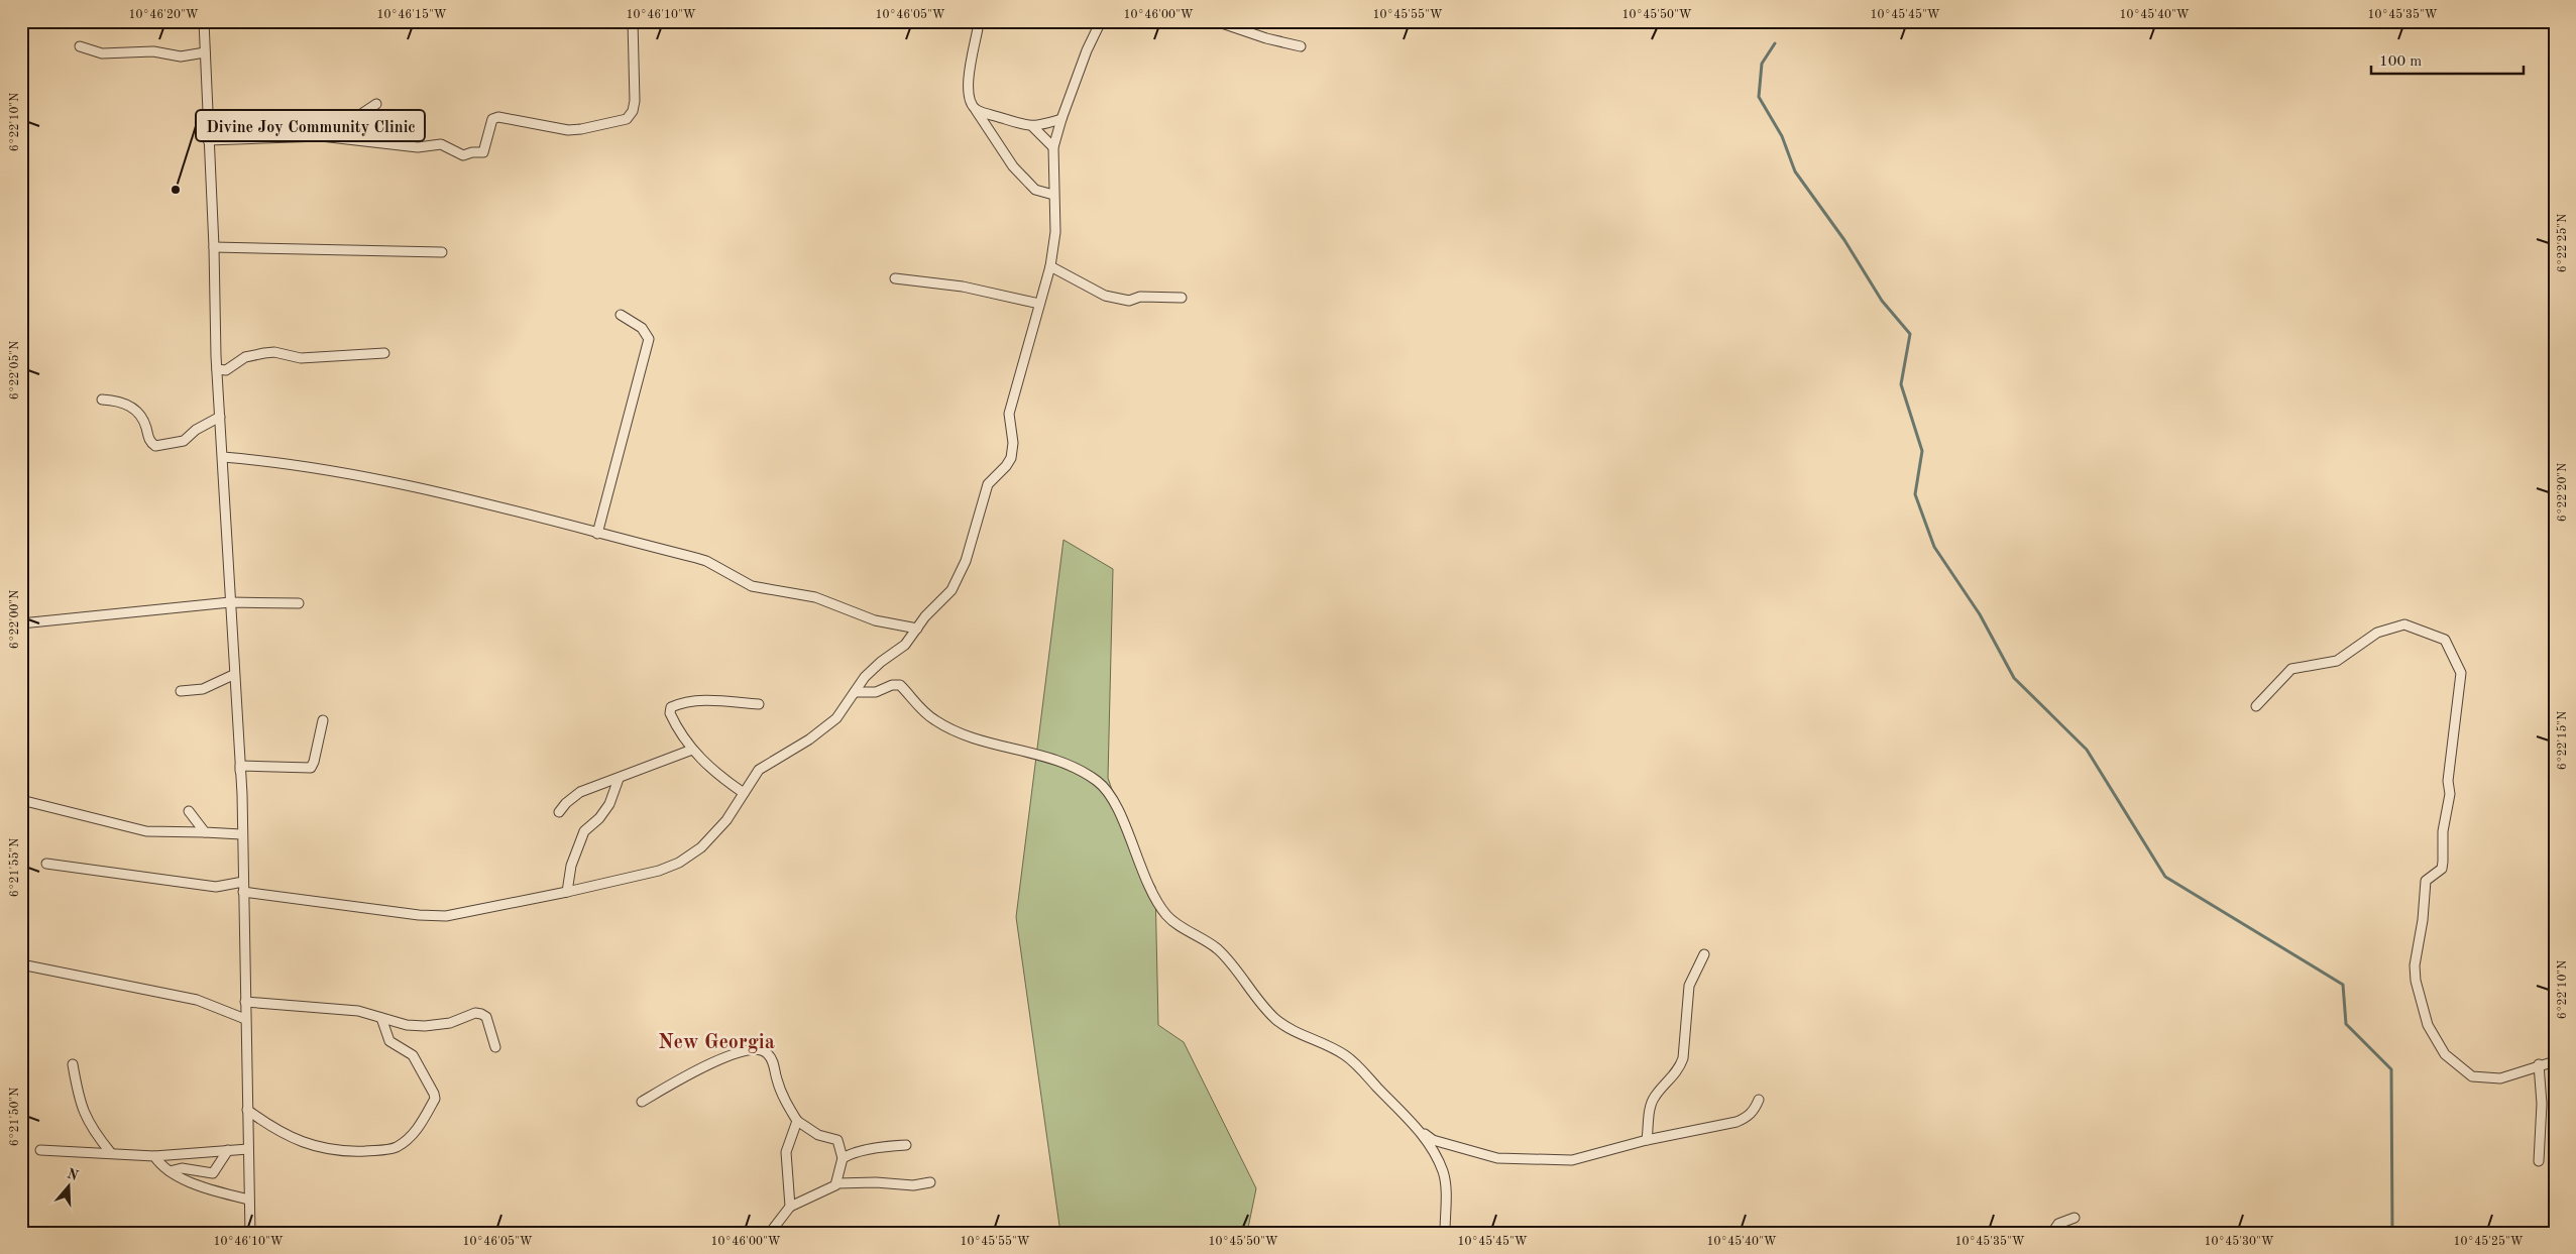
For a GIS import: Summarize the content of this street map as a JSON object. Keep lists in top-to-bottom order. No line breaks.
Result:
{"districts":["New Georgia"],"places":["Divine Joy Community Clinic"],"scale_bar":"100 m","north":"top","coordinates":["10°46'20\"W","10°46'15\"W","10°46'10\"W","10°46'05\"W","10°46'00\"W","10°45'55\"W","10°45'50\"W","10°45'45\"W","10°45'40\"W","10°45'35\"W","6°22'10\"N","6°22'25\"N","6°22'05\"N","6°22'20\"N","6°22'00\"N","6°22'15\"N","6°21'55\"N","6°21'50\"N","10°45'30\"W","10°45'25\"W"]}
